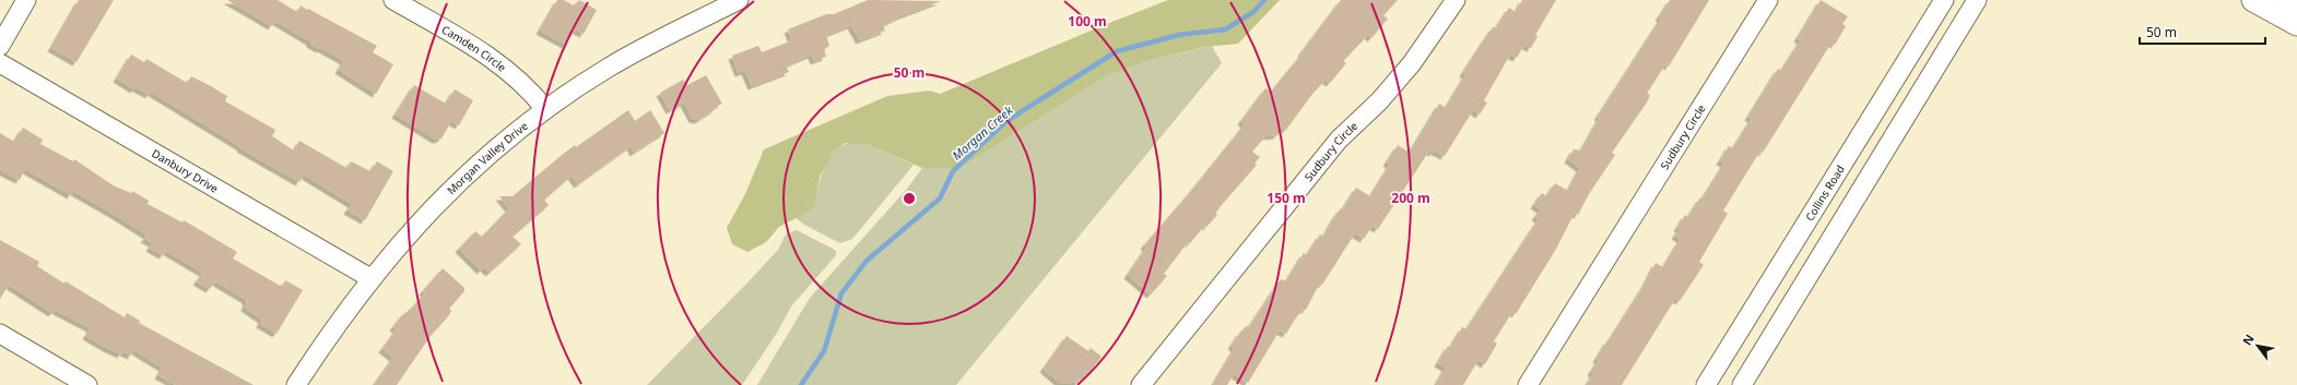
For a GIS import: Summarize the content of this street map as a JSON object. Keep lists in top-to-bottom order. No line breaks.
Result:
{"streets":{"street":["Camden Circle","Sudbury Circle","Morgan Valley Drive","Danbury Drive","Collins Road"]},"crossings":[["Camden Circle","Morgan Valley Drive"],["Morgan Valley Drive","Danbury Drive"]],"water":["Morgan Creek"],"scale_bar":"50 m","north":"top left","rings":["100 m","50 m","150 m","200 m"]}
